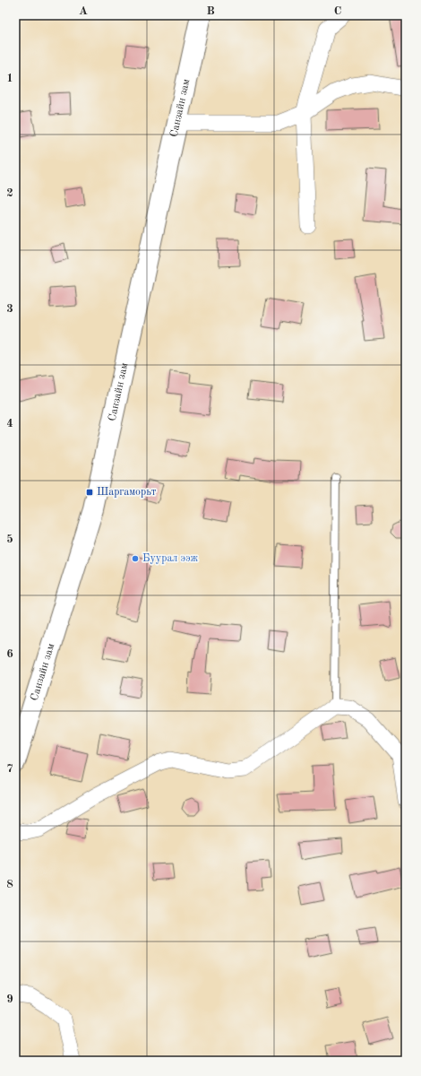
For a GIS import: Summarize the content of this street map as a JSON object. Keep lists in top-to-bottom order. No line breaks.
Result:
{"streets":{"main road":["Санзайн зам"]},"places":{"transit":["Шаргаморьт"],"other":["Буурал ээж"]},"grid":{"columns":["A","B","C"],"rows":["1","2","3","4","5","6","7","8","9"]}}
